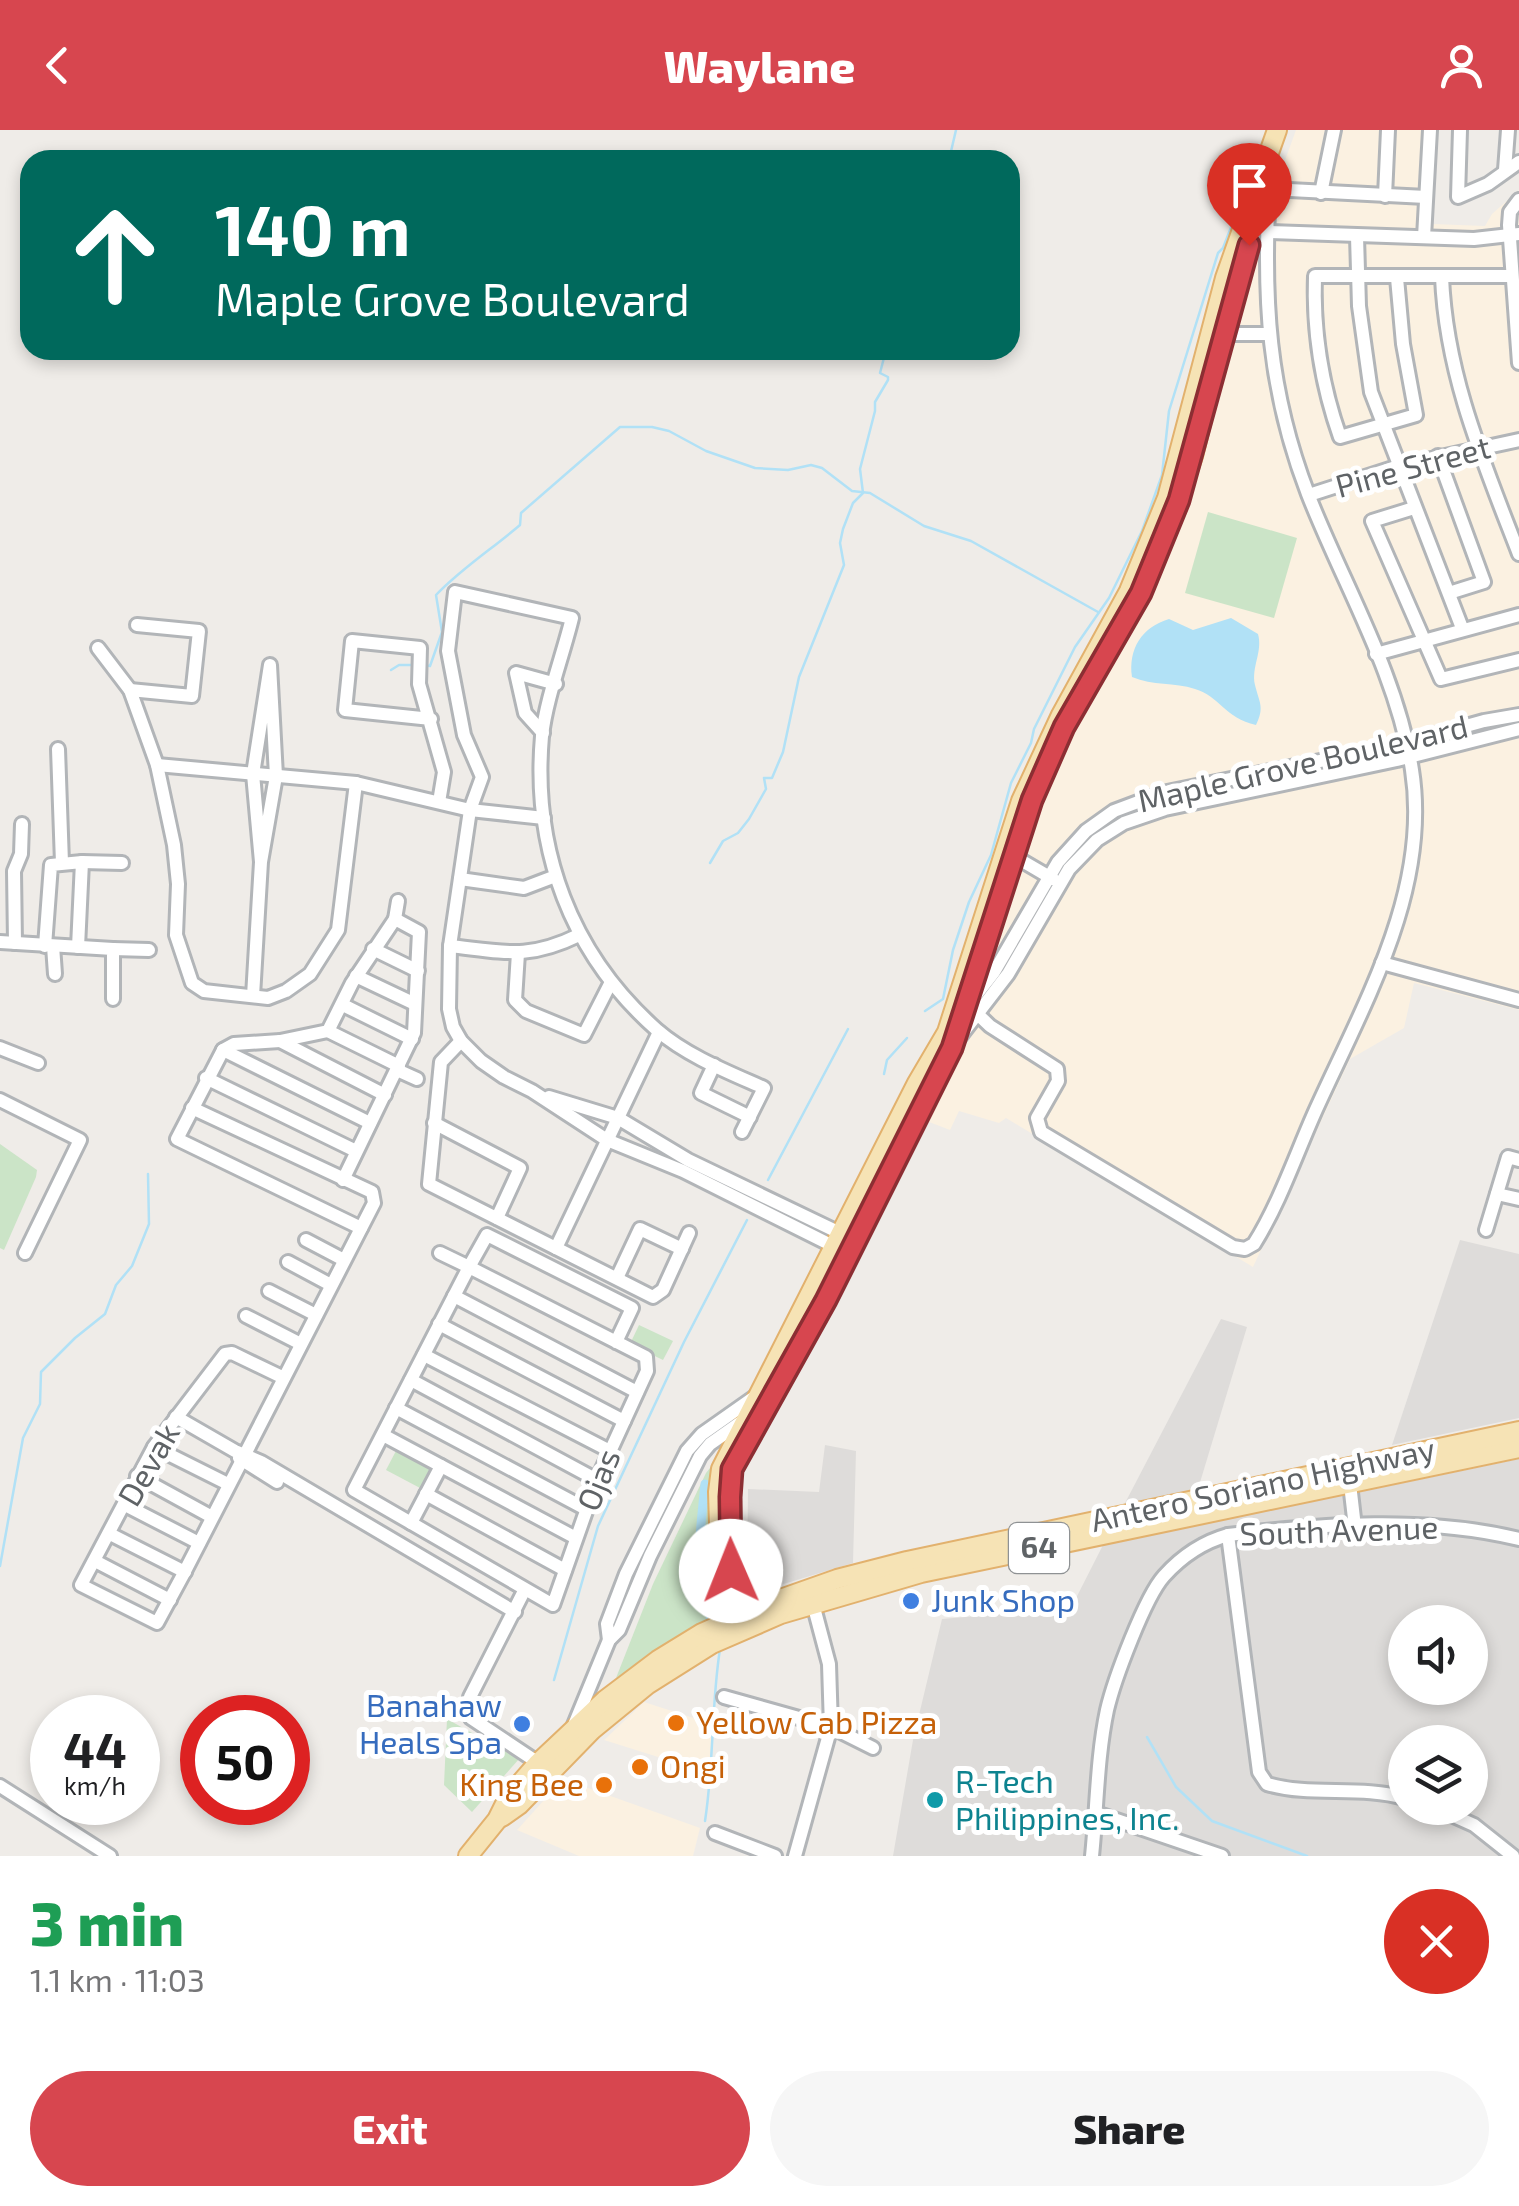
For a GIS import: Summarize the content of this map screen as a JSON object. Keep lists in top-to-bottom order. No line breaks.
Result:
{"streets":{"main road":["Antero Soriano Highway","64"],"street":["Pine Street","Maple Grove Boulevard","Devak","Ojas","South Avenue"]},"places":["Junk Shop","Yellow Cab Pizza","Banahaw Heals Spa","Ongi","King Bee","R-Tech Philippines, Inc."],"page":{"header":"Waylane","turn":["140 m","Maple Grove Boulevard"],"speed":"44 km/h","limit":"50","heading":["3 min","1.1 km · 11:03"],"buttons":["Exit","Share"]}}
